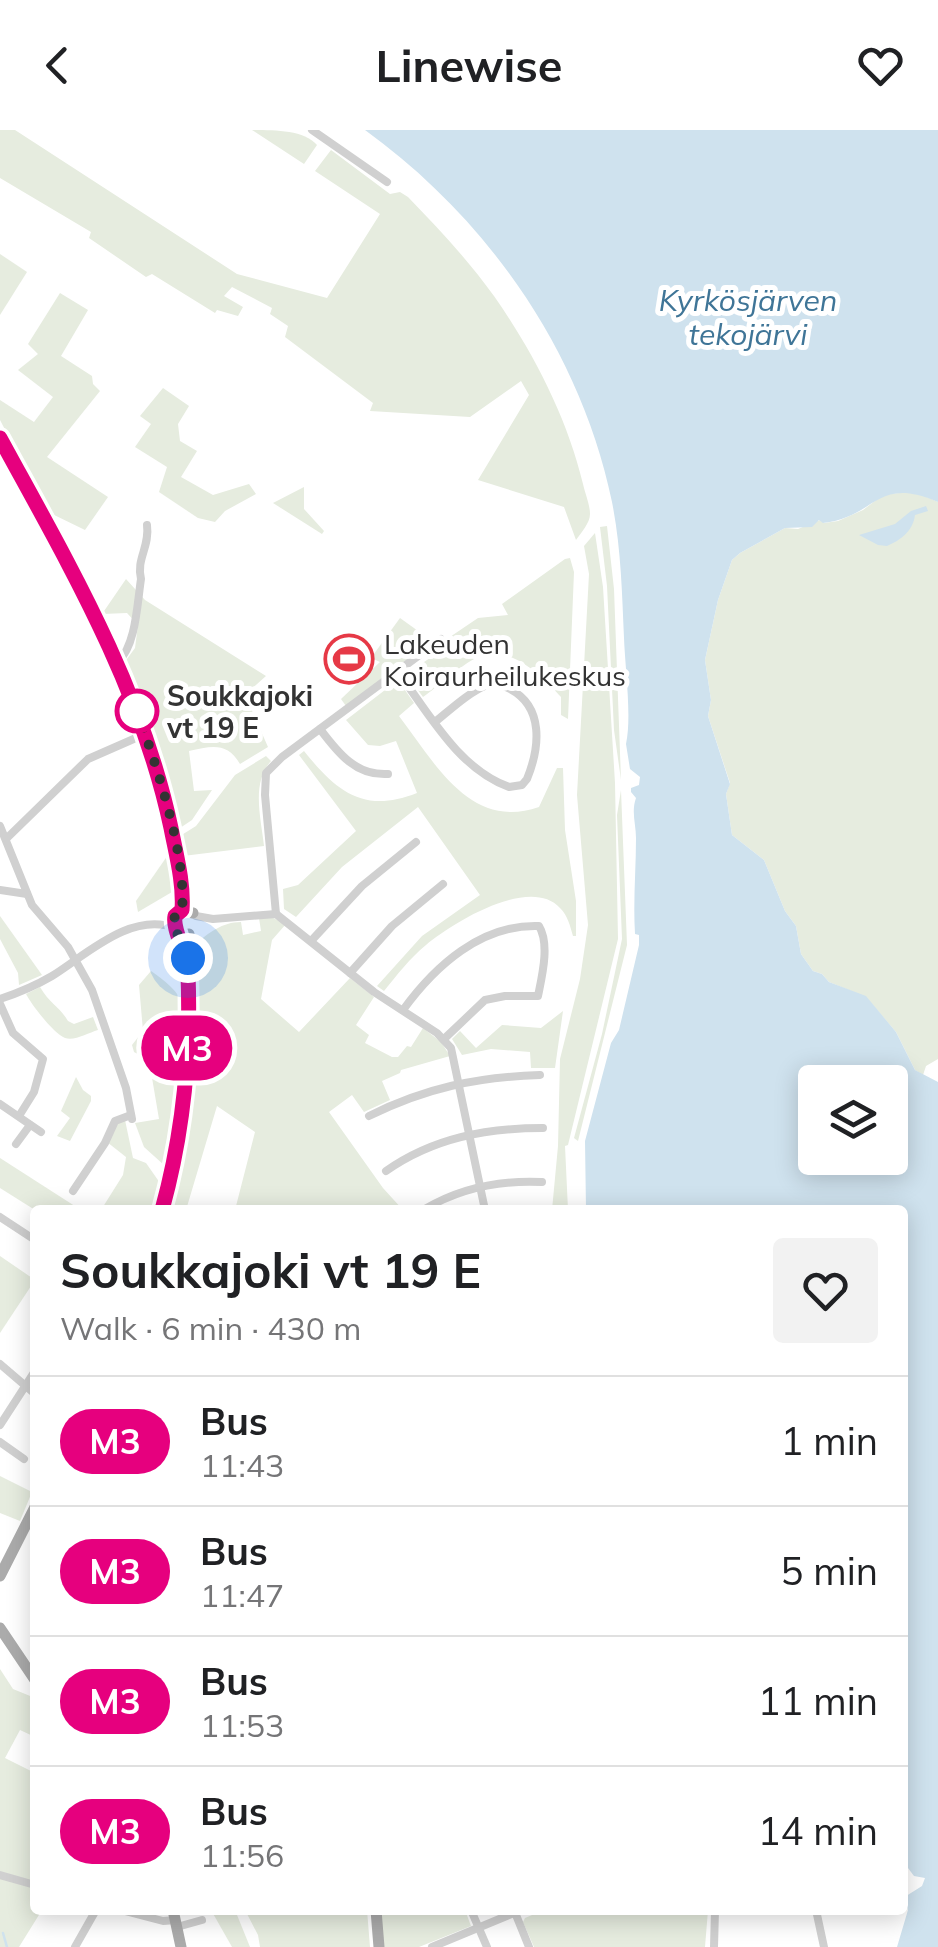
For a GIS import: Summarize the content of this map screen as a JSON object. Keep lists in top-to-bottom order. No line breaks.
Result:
{"water":["Kyrkösjärven tekojärvi"],"places":{"sports":["Lakeuden Koiraurheilukeskus"],"other":["Soukkajoki vt 19 E"]},"lines":["bus line M3"],"page":{"header":"Linewise","on_map":"M3","heading":["Soukkajoki vt 19 E","Walk · 6 min · 430 m"],"list":[{"mark":"M3","name":"Bus","note":"11:43","value":"1 min"},{"mark":"M3","name":"Bus","note":"11:47","value":"5 min"},{"mark":"M3","name":"Bus","note":"11:53","value":"11 min"},{"mark":"M3","name":"Bus","note":"11:56","value":"14 min"}]}}
